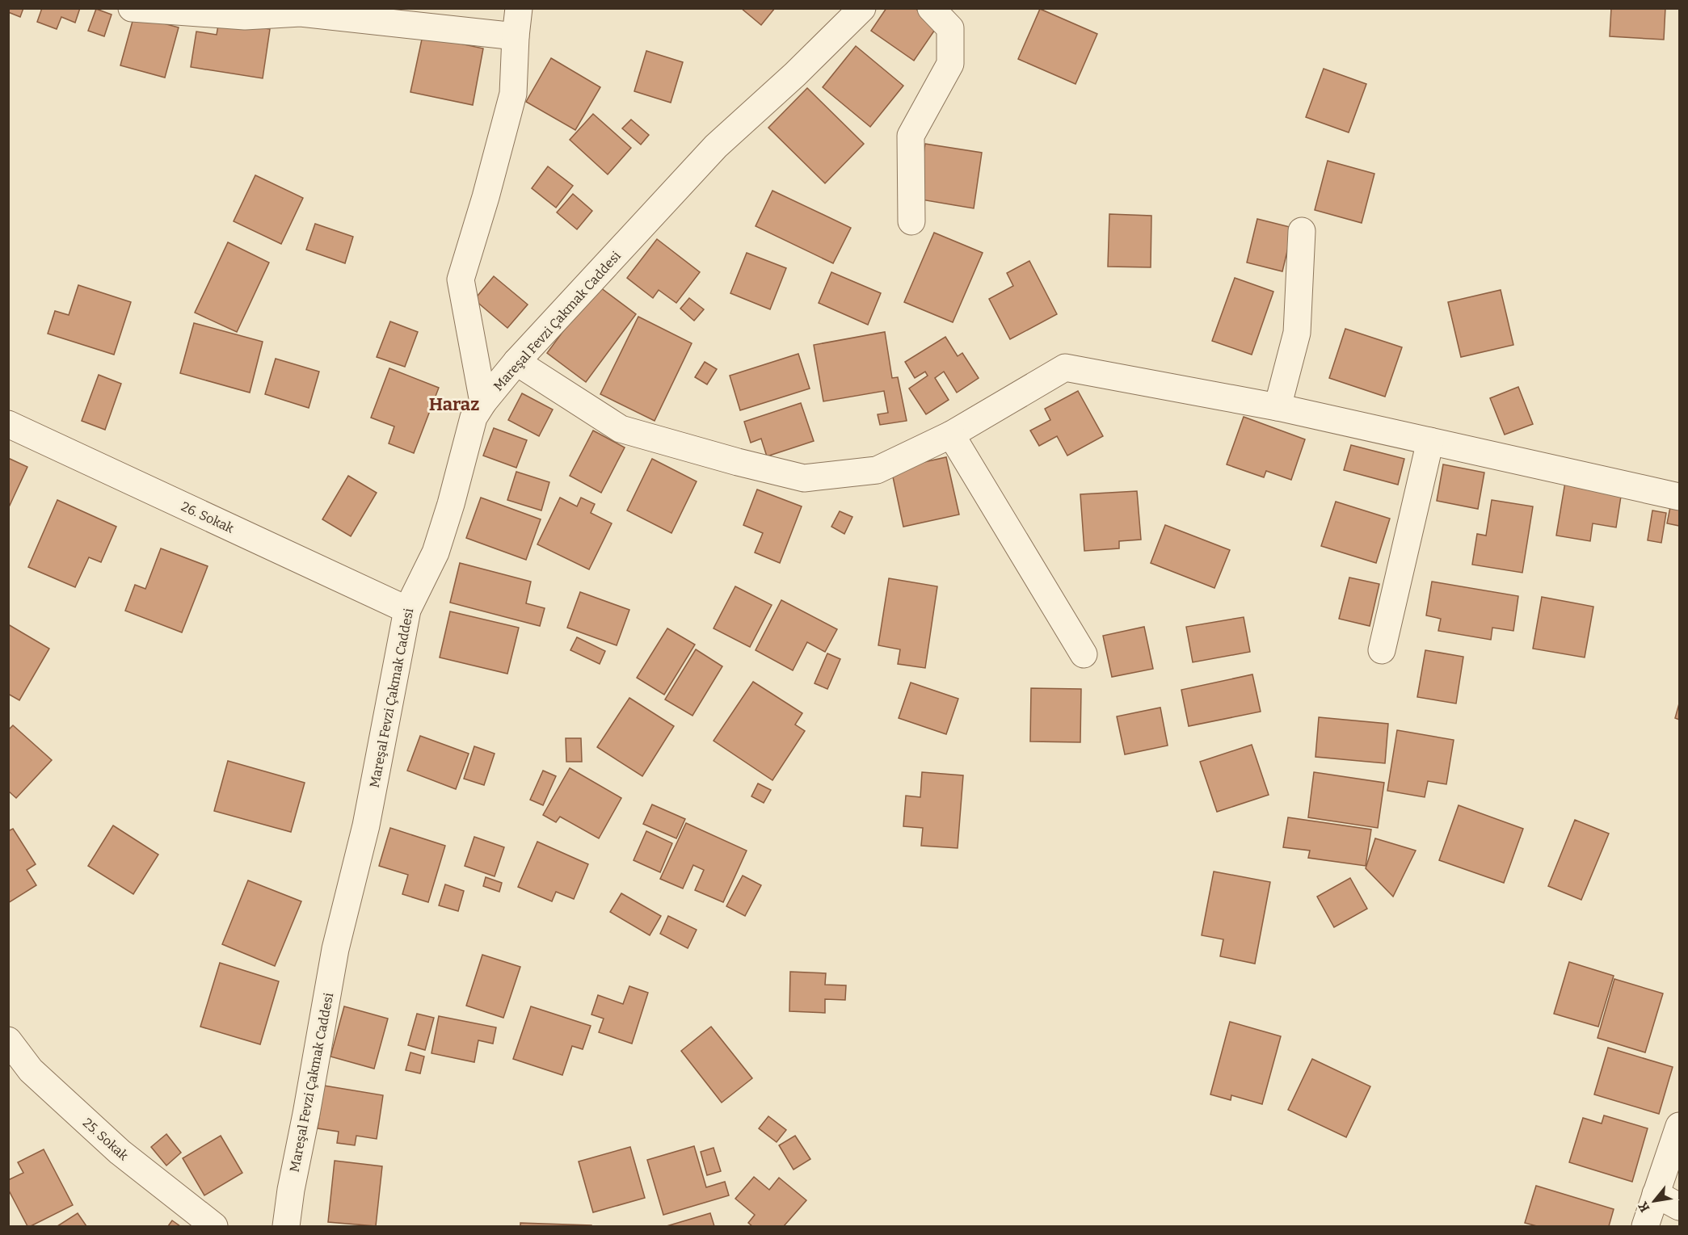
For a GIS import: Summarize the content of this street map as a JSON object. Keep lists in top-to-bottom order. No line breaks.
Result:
{"streets":{"street":["Mareşal Fevzi Çakmak Caddesi","26. Sokak","25. Sokak"]},"crossings":[["Mareşal Fevzi Çakmak Caddesi","26. Sokak"]],"districts":["Haraz"],"north":"bottom left"}
